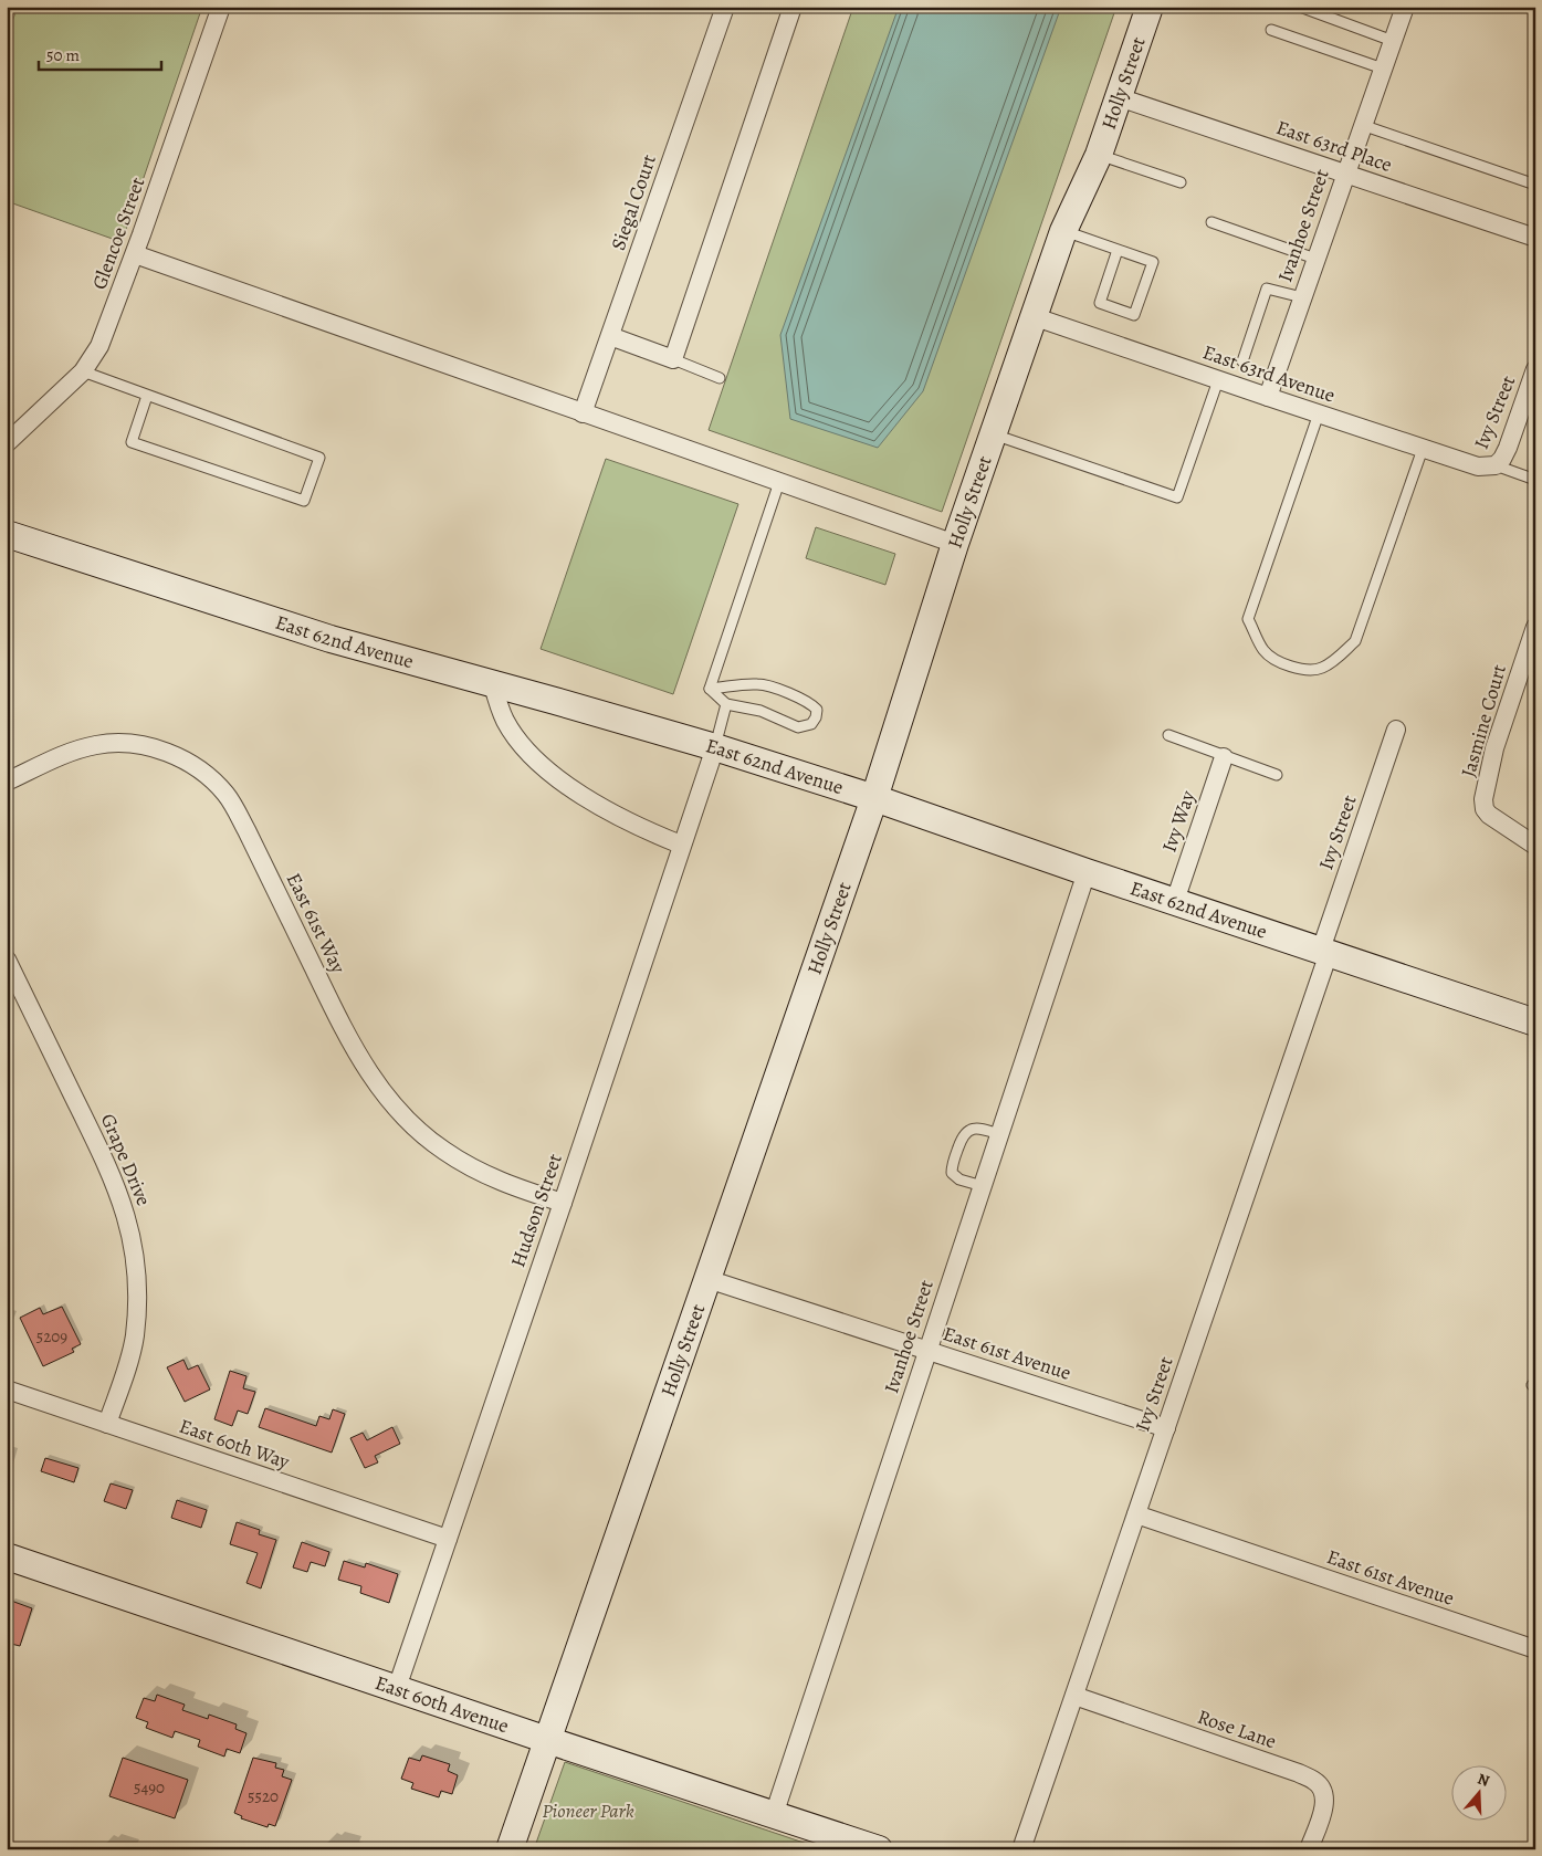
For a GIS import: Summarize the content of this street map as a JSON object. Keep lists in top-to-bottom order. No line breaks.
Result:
{"streets":{"street":["Holly Street","East 63rd Place","Siegal Court","Ivanhoe Street","Glencoe Street","East 63rd Avenue","Ivy Street","East 62nd Avenue","Jasmine Court","Ivy Way","East 61st Way","Grape Drive","Hudson Street","East 61st Avenue","East 60th Way","East 60th Avenue","Rose Lane"]},"crossings":[["Holly Street","East 63rd Place"],["Holly Street","East 63rd Avenue"],["Holly Street","East 62nd Avenue"],["Holly Street","East 61st Avenue"],["Holly Street","East 60th Avenue"],["East 63rd Place","Ivanhoe Street"],["Ivanhoe Street","East 63rd Avenue"],["Ivanhoe Street","East 62nd Avenue"],["Ivanhoe Street","East 61st Avenue"],["Ivanhoe Street","East 60th Avenue"],["East 63rd Avenue","Ivy Street"],["Ivy Street","East 62nd Avenue"],["Ivy Street","East 61st Avenue"],["Ivy Street","Rose Lane"],["East 62nd Avenue","Ivy Way"],["East 62nd Avenue","Hudson Street"],["East 61st Way","Hudson Street"],["Grape Drive","East 60th Way"],["Hudson Street","East 60th Way"],["Hudson Street","East 60th Avenue"]],"parks":["Pioneer Park"],"house_numbers":["5209","5490","5520"],"scale_bar":"50 m","north":"top"}
